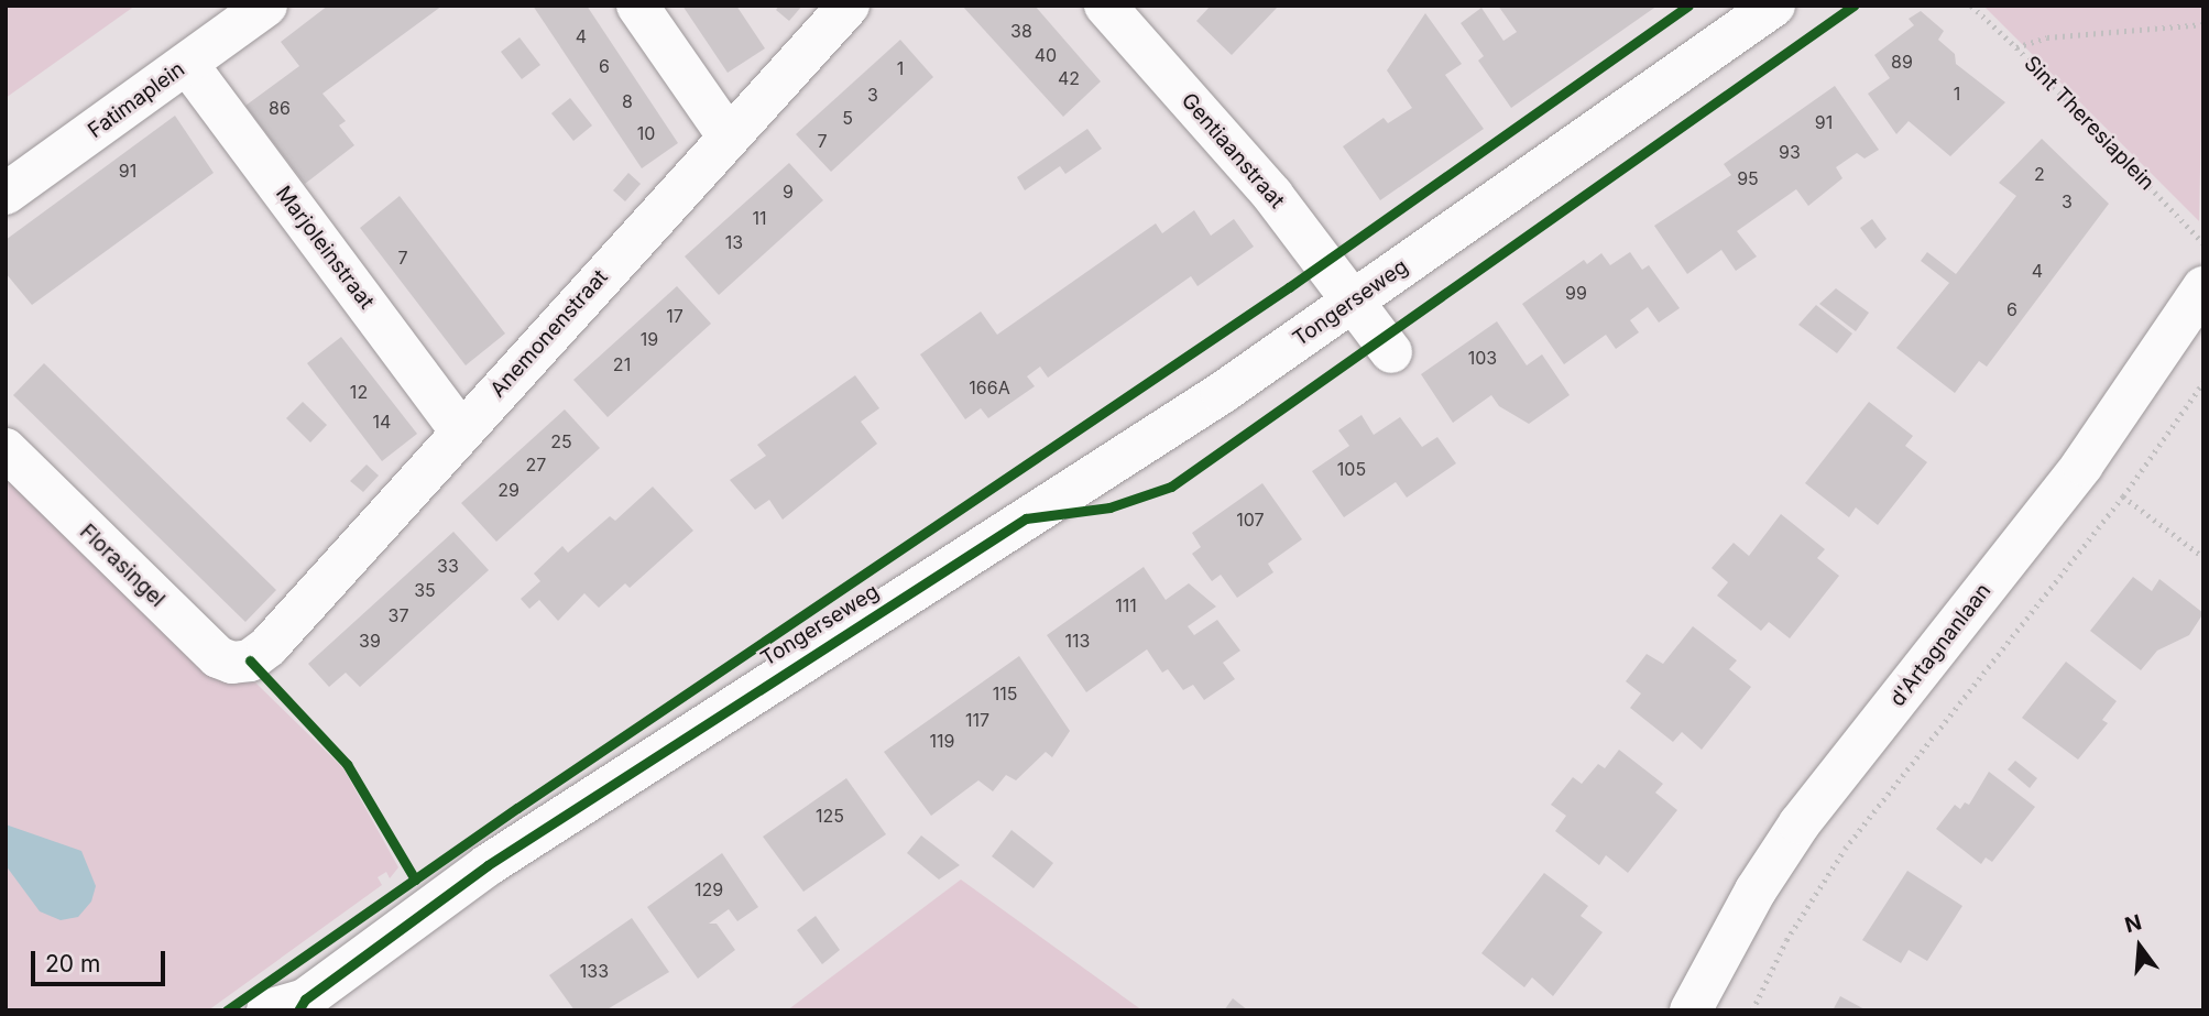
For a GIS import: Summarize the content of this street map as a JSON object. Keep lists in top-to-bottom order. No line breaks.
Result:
{"streets":{"street":["Fatimaplein","Gentiaanstraat","Marjoleinstraat","Tongerseweg","Anemonenstraat","Florasingel","d'Artagnanlaan"],"path":["Sint Theresiaplein"]},"crossings":[["Fatimaplein","Marjoleinstraat"],["Gentiaanstraat","Tongerseweg"],["Marjoleinstraat","Anemonenstraat"],["Anemonenstraat","Florasingel"]],"house_numbers":["38","4","40","89","6","1","42","1","3","8","86","5","91","10","7","93","91","2","95","9","3","11","13","7","4","99","6","17","19","103","21","166A","12","14","25","27","105","29","107","33","35","111","37","39","113","115","117","119","125","129","133"],"scale_bar":"20 m","north":"top"}
